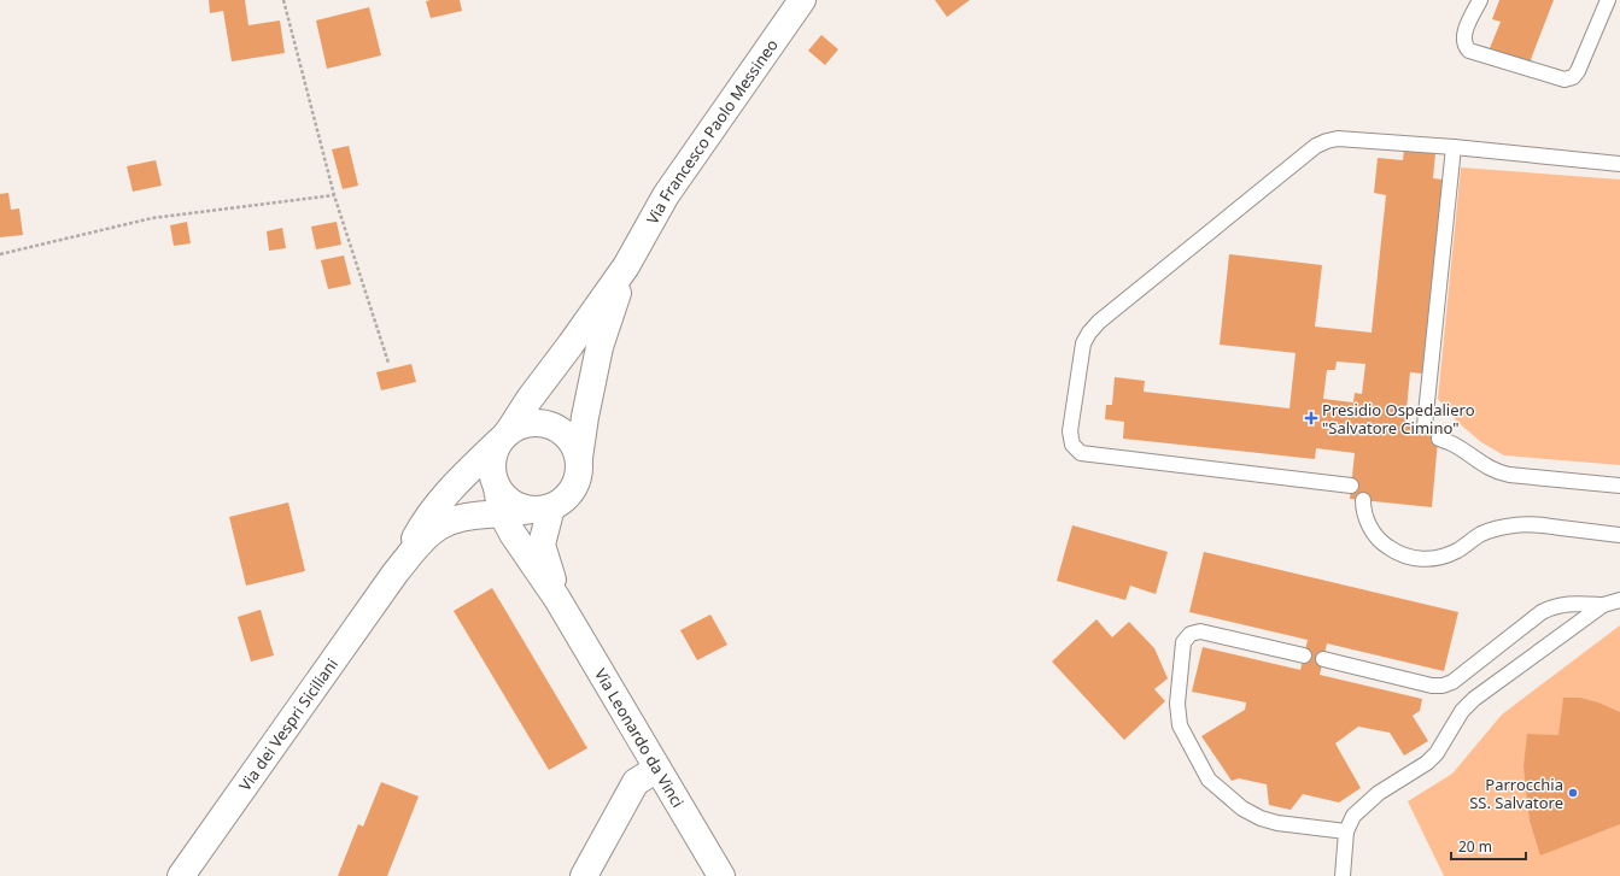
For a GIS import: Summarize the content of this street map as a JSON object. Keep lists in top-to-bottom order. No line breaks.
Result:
{"streets":{"main road":["Via Francesco Paolo Messineo","Via dei Vespri Siciliani","Via Leonardo da Vinci"]},"places":{"health":["Presidio Ospedaliero \"Salvatore Cimino\""],"other":["Parrocchia SS. Salvatore"]},"scale_bar":"20 m"}
